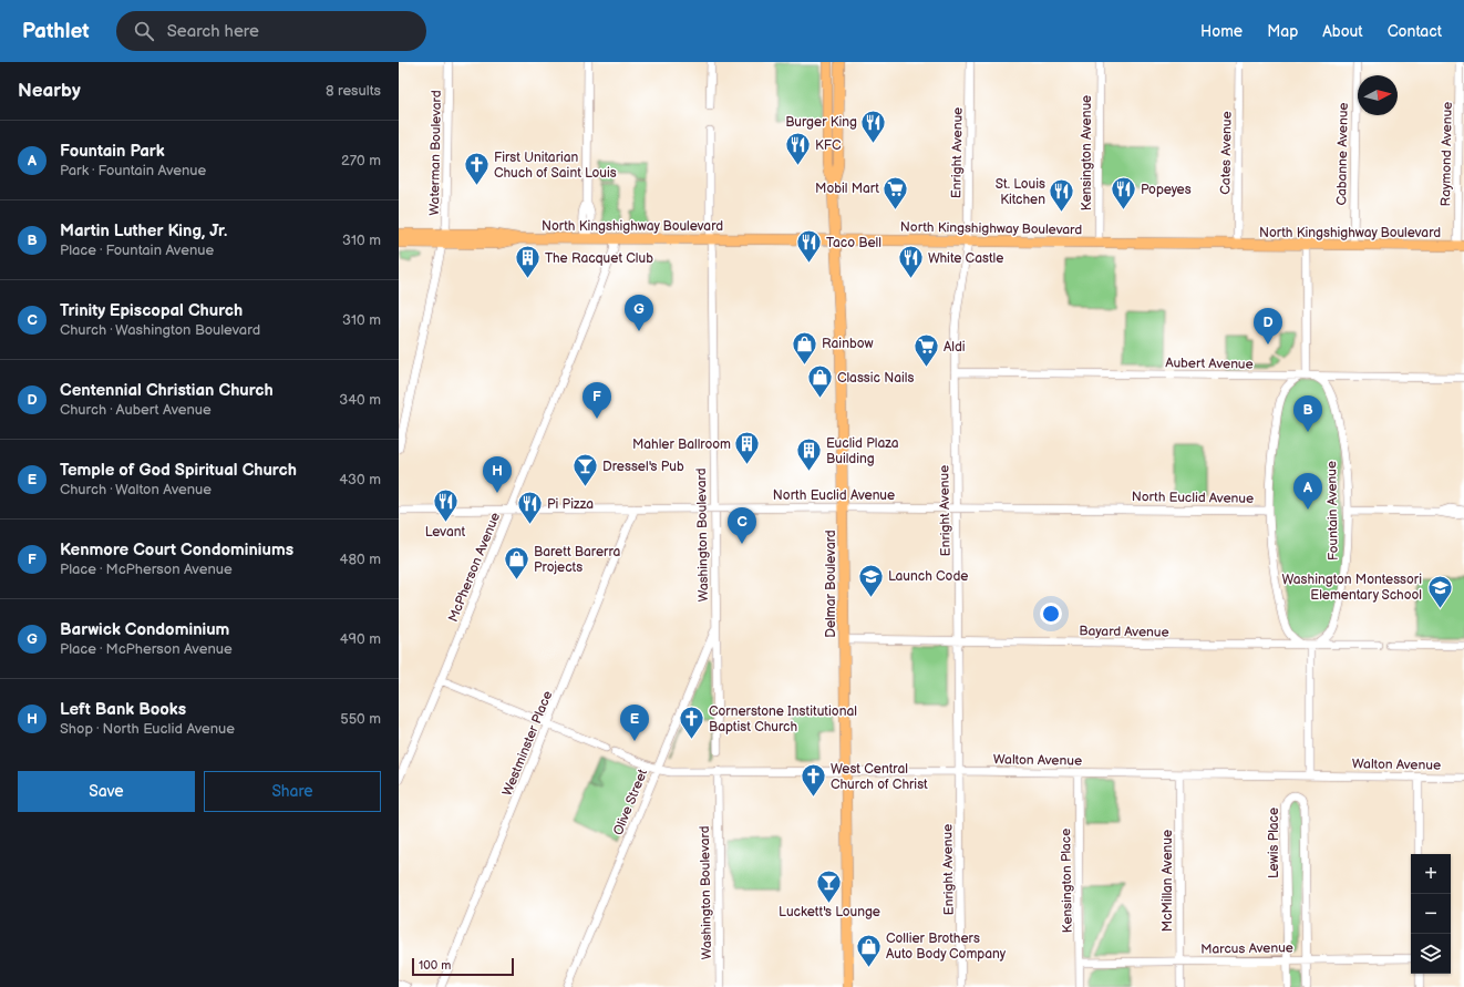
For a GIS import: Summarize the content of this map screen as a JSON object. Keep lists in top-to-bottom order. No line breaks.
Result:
{"streets":{"main road":["North Kingshighway Boulevard","Delmar Boulevard"],"street":["Waterman Boulevard","Enright Avenue","Kensington Avenue","Cates Avenue","Cabanne Avenue","Raymond Avenue","Aubert Avenue","North Euclid Avenue","Fountain Avenue","Washington Boulevard","McPherson Avenue","Bayard Avenue","Westminster Place","Walton Avenue","Olive Street","Lewis Place","Kensington Place","McMillan Avenue","Marcus Avenue"]},"crossings":[["Waterman Boulevard","North Kingshighway Boulevard"],["Enright Avenue","North Kingshighway Boulevard"],["Enright Avenue","Aubert Avenue"],["Enright Avenue","North Euclid Avenue"],["Enright Avenue","Bayard Avenue"],["Enright Avenue","Walton Avenue"],["Kensington Avenue","North Kingshighway Boulevard"],["Cates Avenue","North Kingshighway Boulevard"],["Cabanne Avenue","North Kingshighway Boulevard"],["Raymond Avenue","North Kingshighway Boulevard"],["North Kingshighway Boulevard","Washington Boulevard"],["North Kingshighway Boulevard","McPherson Avenue"],["North Kingshighway Boulevard","Delmar Boulevard"],["Aubert Avenue","Fountain Avenue"],["North Euclid Avenue","Washington Boulevard"],["North Euclid Avenue","McPherson Avenue"],["North Euclid Avenue","Delmar Boulevard"],["North Euclid Avenue","Westminster Place"],["Fountain Avenue","Bayard Avenue"],["Washington Boulevard","Walton Avenue"],["Washington Boulevard","Olive Street"],["Delmar Boulevard","Bayard Avenue"],["Delmar Boulevard","Walton Avenue"],["Walton Avenue","Olive Street"],["Walton Avenue","Kensington Place"],["Walton Avenue","McMillan Avenue"],["Lewis Place","Marcus Avenue"],["Kensington Place","Marcus Avenue"],["McMillan Avenue","Marcus Avenue"]],"places":{"restaurant":["Burger King","KFC","Popeyes","St. Louis Kitchen","Taco Bell","White Castle","Levant","Pi Pizza"],"church":["First Unitarian Chuch of Saint Louis","Cornerstone Institutional Baptist Church","West Central Church of Christ"],"supermarket":["Mobil Mart","Aldi"],"building":["The Racquet Club","Mahler Ballroom","Euclid Plaza Building"],"shop":["Rainbow","Classic Nails","Barett Barerra Projects","Collier Brothers Auto Body Company"],"bar":["Dressel's Pub","Luckett's Lounge"],"school or university":["Launch Code","Washington Montessori Elementary School"]},"scale_bar":"100 m","north":"right","page":{"header":"Pathlet","search":"Search here","nav":["Home","Map","About","Contact"],"heading":["Nearby","8 results"],"list":[{"mark":"A","name":"Fountain Park","note":"Park · Fountain Avenue","value":"270 m"},{"mark":"B","name":"Martin Luther King, Jr.","note":"Place · Fountain Avenue","value":"310 m"},{"mark":"C","name":"Trinity Episcopal Church","note":"Church · Washington Boulevard","value":"310 m"},{"mark":"D","name":"Centennial Christian Church","note":"Church · Aubert Avenue","value":"340 m"},{"mark":"E","name":"Temple of God Spiritual Church","note":"Church · Walton Avenue","value":"430 m"},{"mark":"F","name":"Kenmore Court Condominiums","note":"Place · McPherson Avenue","value":"480 m"},{"mark":"G","name":"Barwick Condominium","note":"Place · McPherson Avenue","value":"490 m"},{"mark":"H","name":"Left Bank Books","note":"Shop · North Euclid Avenue","value":"550 m"}],"pins":["G","D","F","B","H","A","C","E"],"buttons":["Save","Share"],"map_buttons":["+","−"],"scale":"100 m"}}
